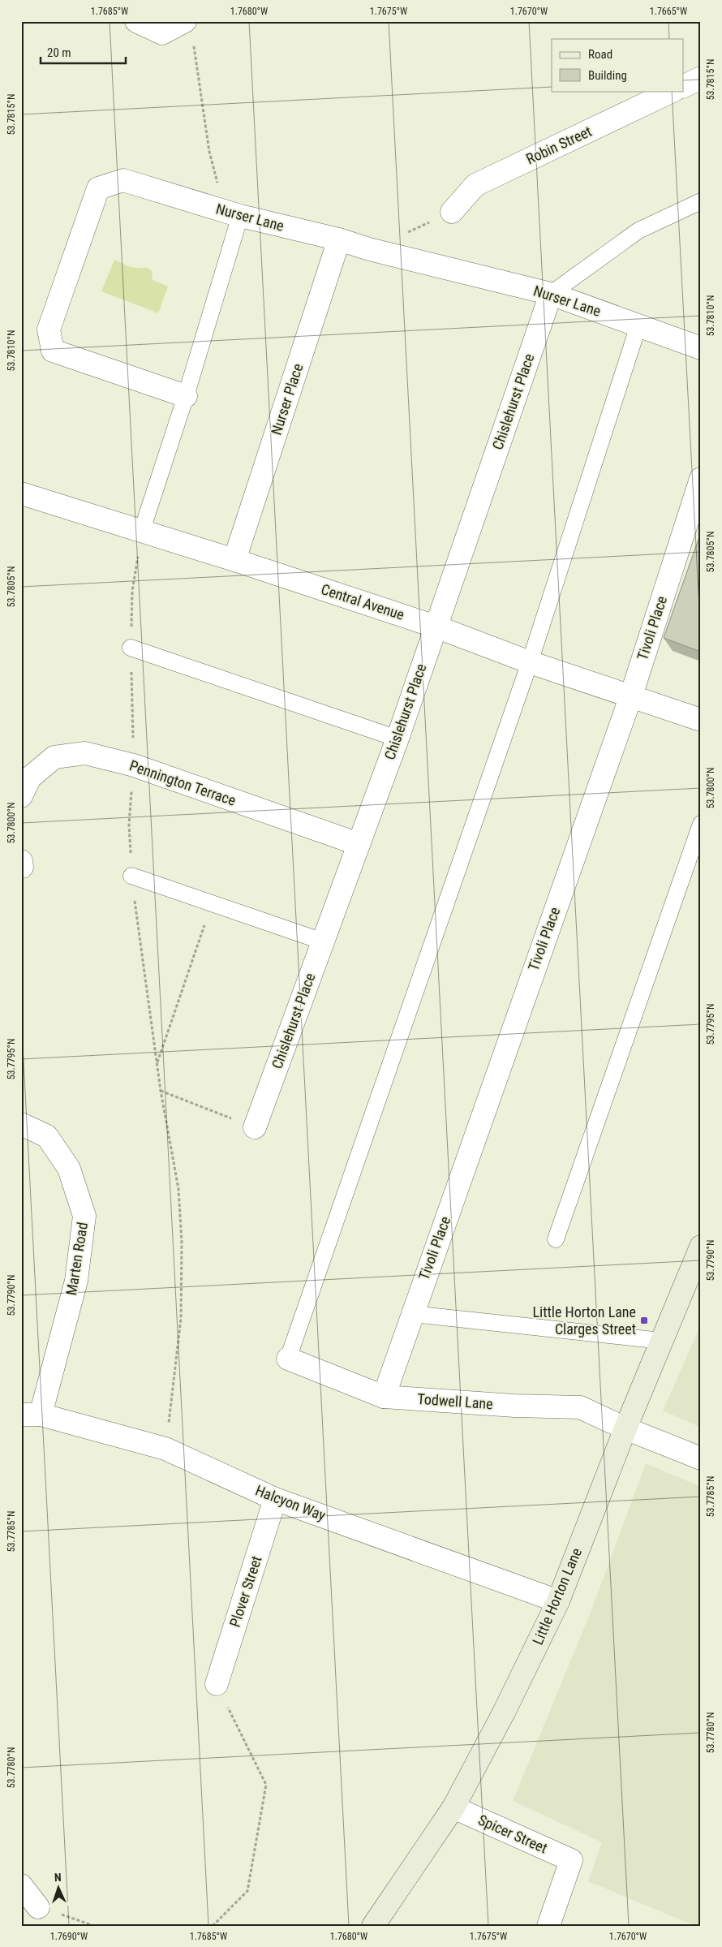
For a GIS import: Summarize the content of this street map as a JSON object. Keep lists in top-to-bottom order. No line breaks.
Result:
{"streets":{"street":["Robin Street","Nurser Lane","Nurser Place","Chislehurst Place","Central Avenue","Tivoli Place","Pennington Terrace","Marten Road","Todwell Lane","Halcyon Way","Plover Street","Little Horton Lane","Spicer Street"]},"crossings":[["Nurser Lane","Nurser Place"],["Nurser Lane","Chislehurst Place"],["Nurser Place","Central Avenue"],["Chislehurst Place","Central Avenue"],["Chislehurst Place","Pennington Terrace"],["Central Avenue","Tivoli Place"],["Tivoli Place","Todwell Lane"],["Marten Road","Halcyon Way"],["Todwell Lane","Little Horton Lane"],["Halcyon Way","Plover Street"],["Halcyon Way","Little Horton Lane"],["Little Horton Lane","Spicer Street"]],"places":{"transit":["Little Horton Lane Clarges Street"]},"legend":["Road","Building"],"scale_bar":"20 m","north":"top","coordinates":["1.7685°W","1.7680°W","1.7675°W","1.7670°W","1.7665°W","53.7815°N","53.7810°N","53.7805°N","53.7800°N","53.7795°N","53.7790°N","53.7785°N","53.7780°N","1.7690°W"]}
